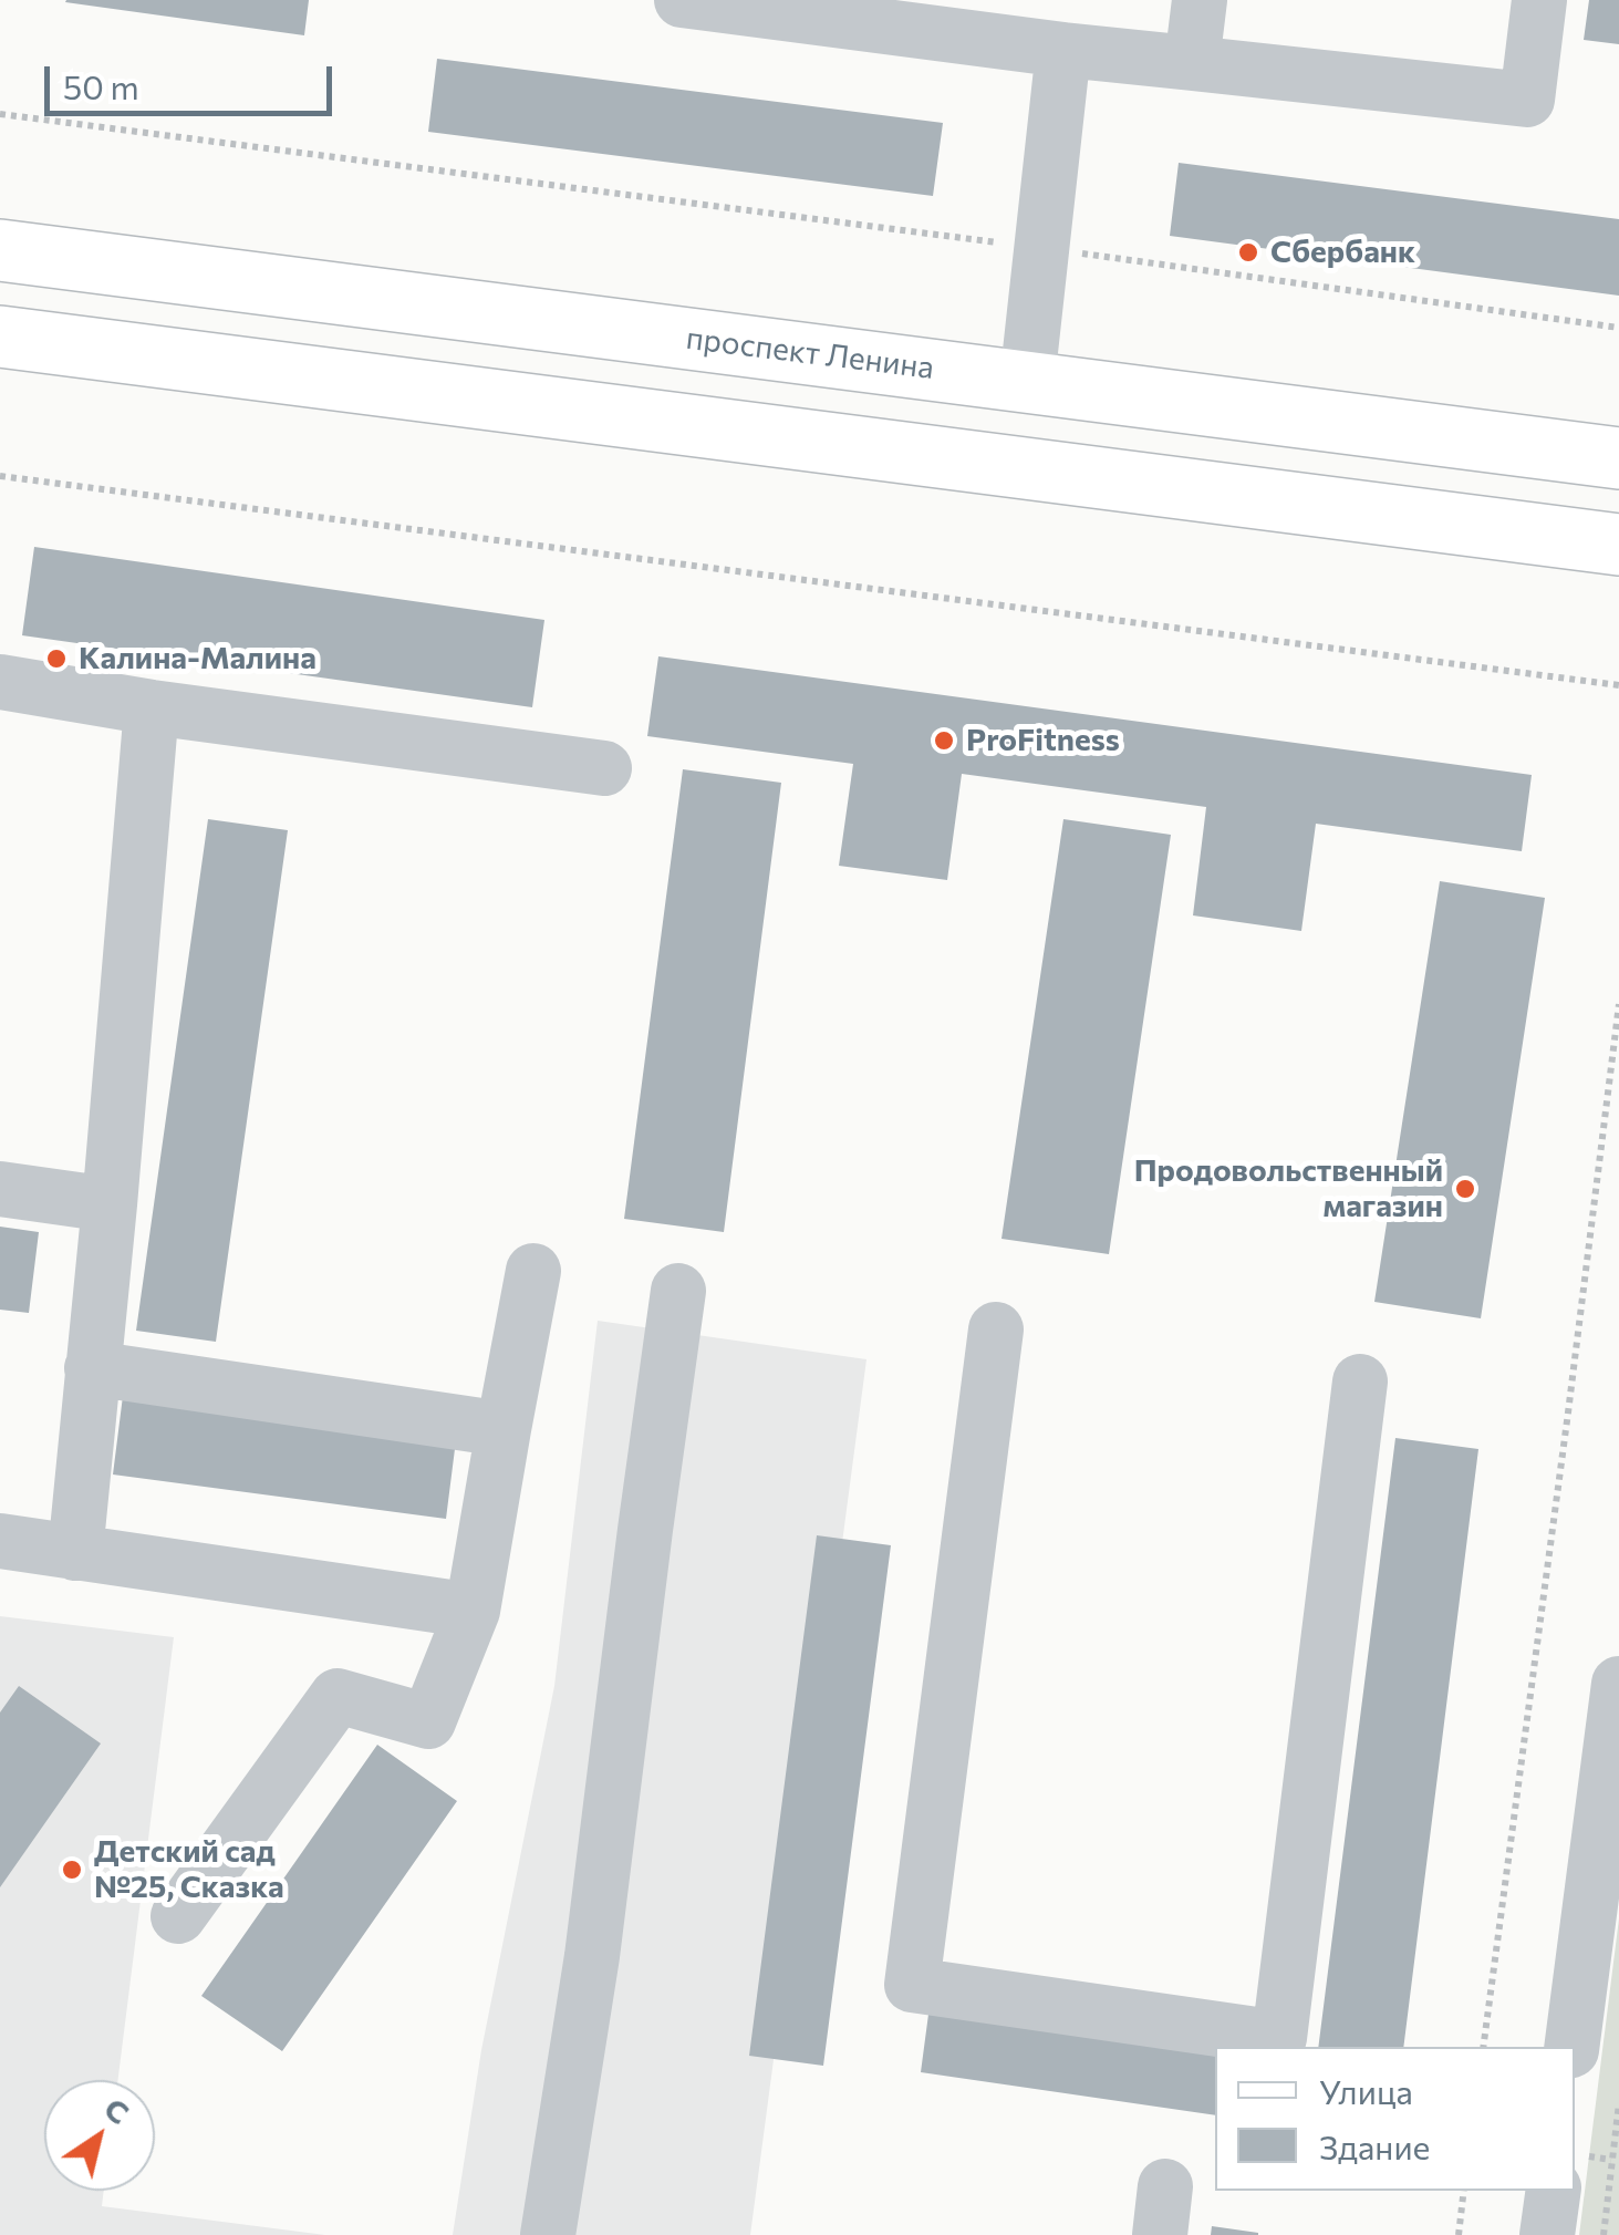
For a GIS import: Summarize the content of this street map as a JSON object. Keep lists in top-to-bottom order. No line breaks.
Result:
{"streets":{"main road":["проспект Ленина"]},"places":["Сбербанк","Калина-Малина","ProFitness","Продовольственный магазин","Детский сад №25, Сказка"],"legend":["Улица","Здание"],"scale_bar":"50 m","north":"top right"}
